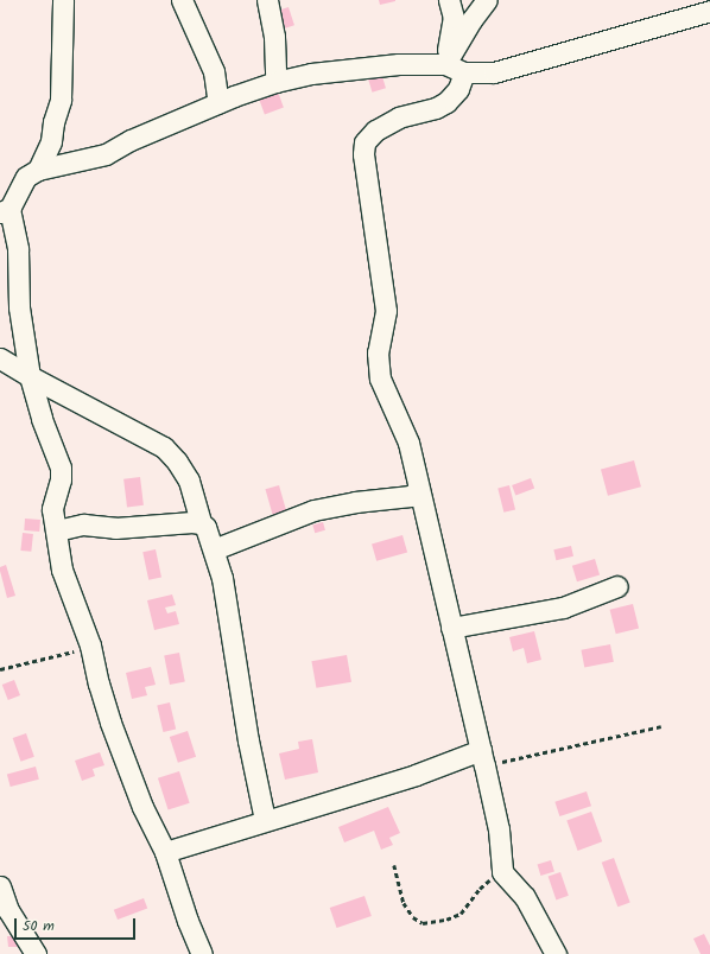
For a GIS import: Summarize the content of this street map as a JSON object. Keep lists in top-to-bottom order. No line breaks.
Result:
{"scale_bar":"50 m"}
